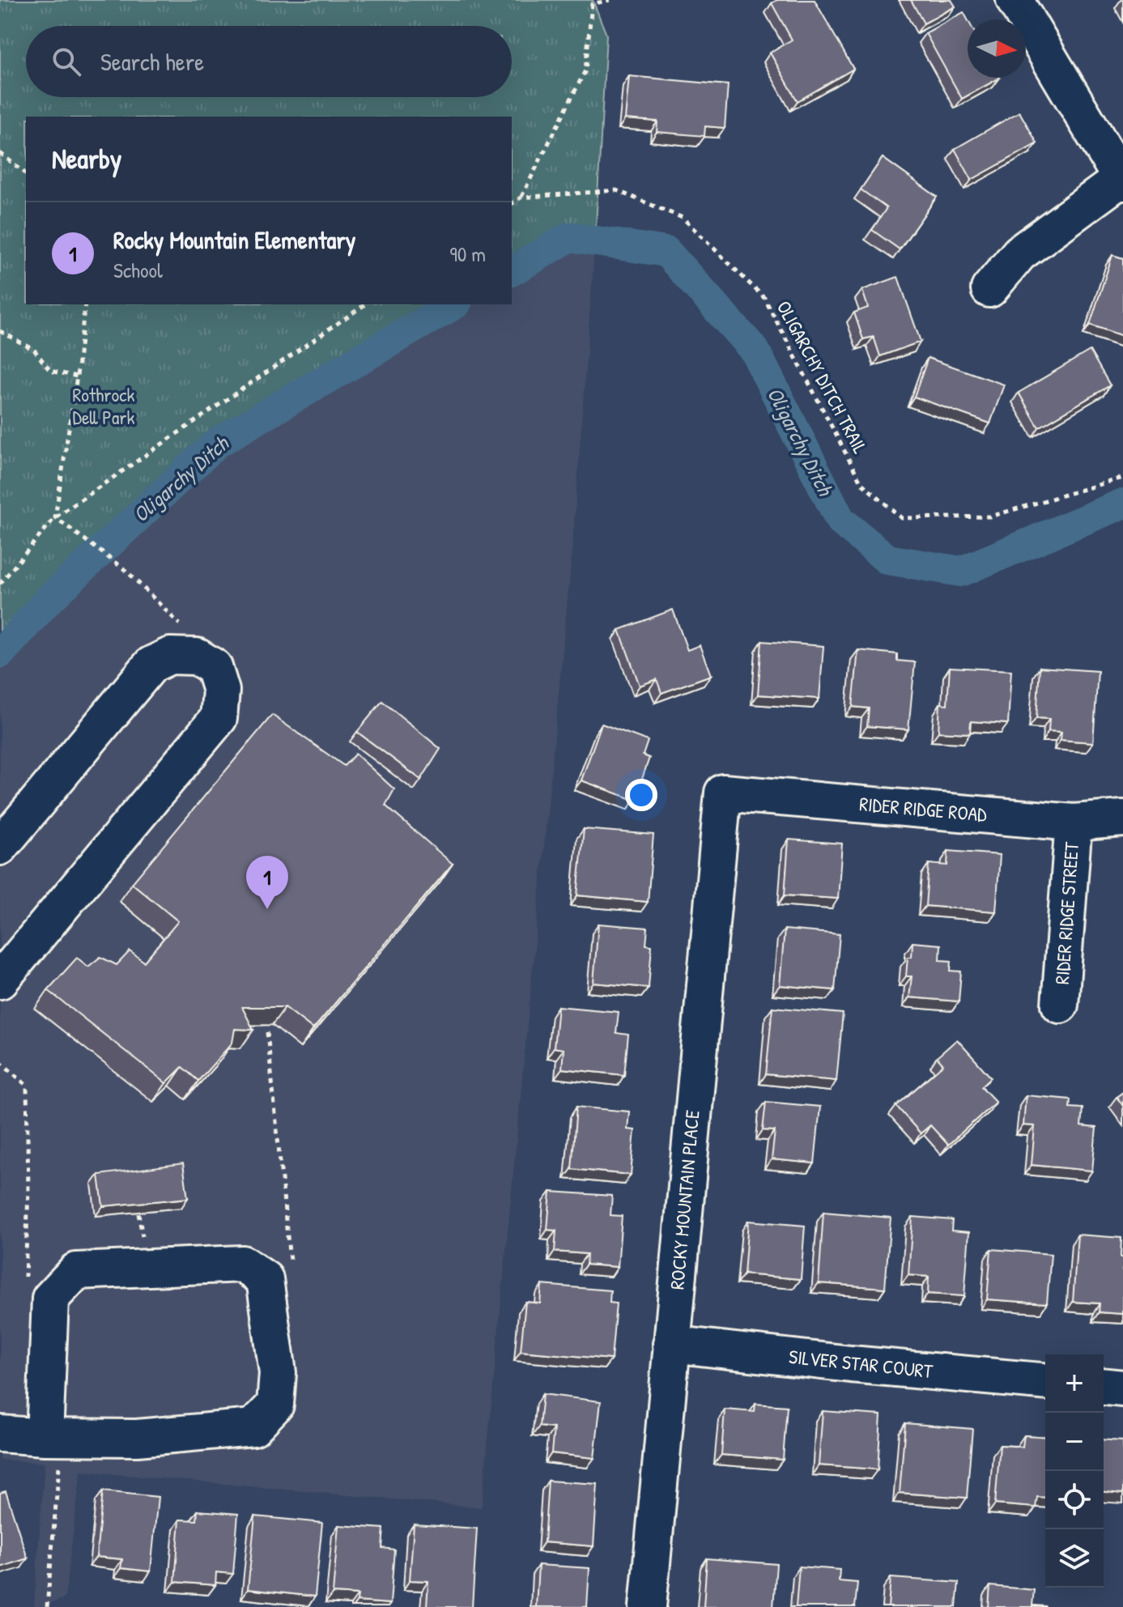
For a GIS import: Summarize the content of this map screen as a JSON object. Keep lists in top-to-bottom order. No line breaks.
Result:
{"streets":{"street":["RIDER RIDGE ROAD","RIDER RIDGE STREET","ROCKY MOUNTAIN PLACE","SILVER STAR COURT"],"path":["OLIGARCHY DITCH TRAIL"]},"crossings":[["RIDER RIDGE ROAD","RIDER RIDGE STREET"],["RIDER RIDGE ROAD","ROCKY MOUNTAIN PLACE"],["ROCKY MOUNTAIN PLACE","SILVER STAR COURT"]],"water":["Oligarchy Ditch"],"parks":["Rothrock Dell Park"],"north":"right","page":{"search":"Search here","heading":"Nearby","list":[{"mark":"1","name":"Rocky Mountain Elementary","note":"School","value":"90 m"}],"pins":"1","map_buttons":["+","−"]}}
